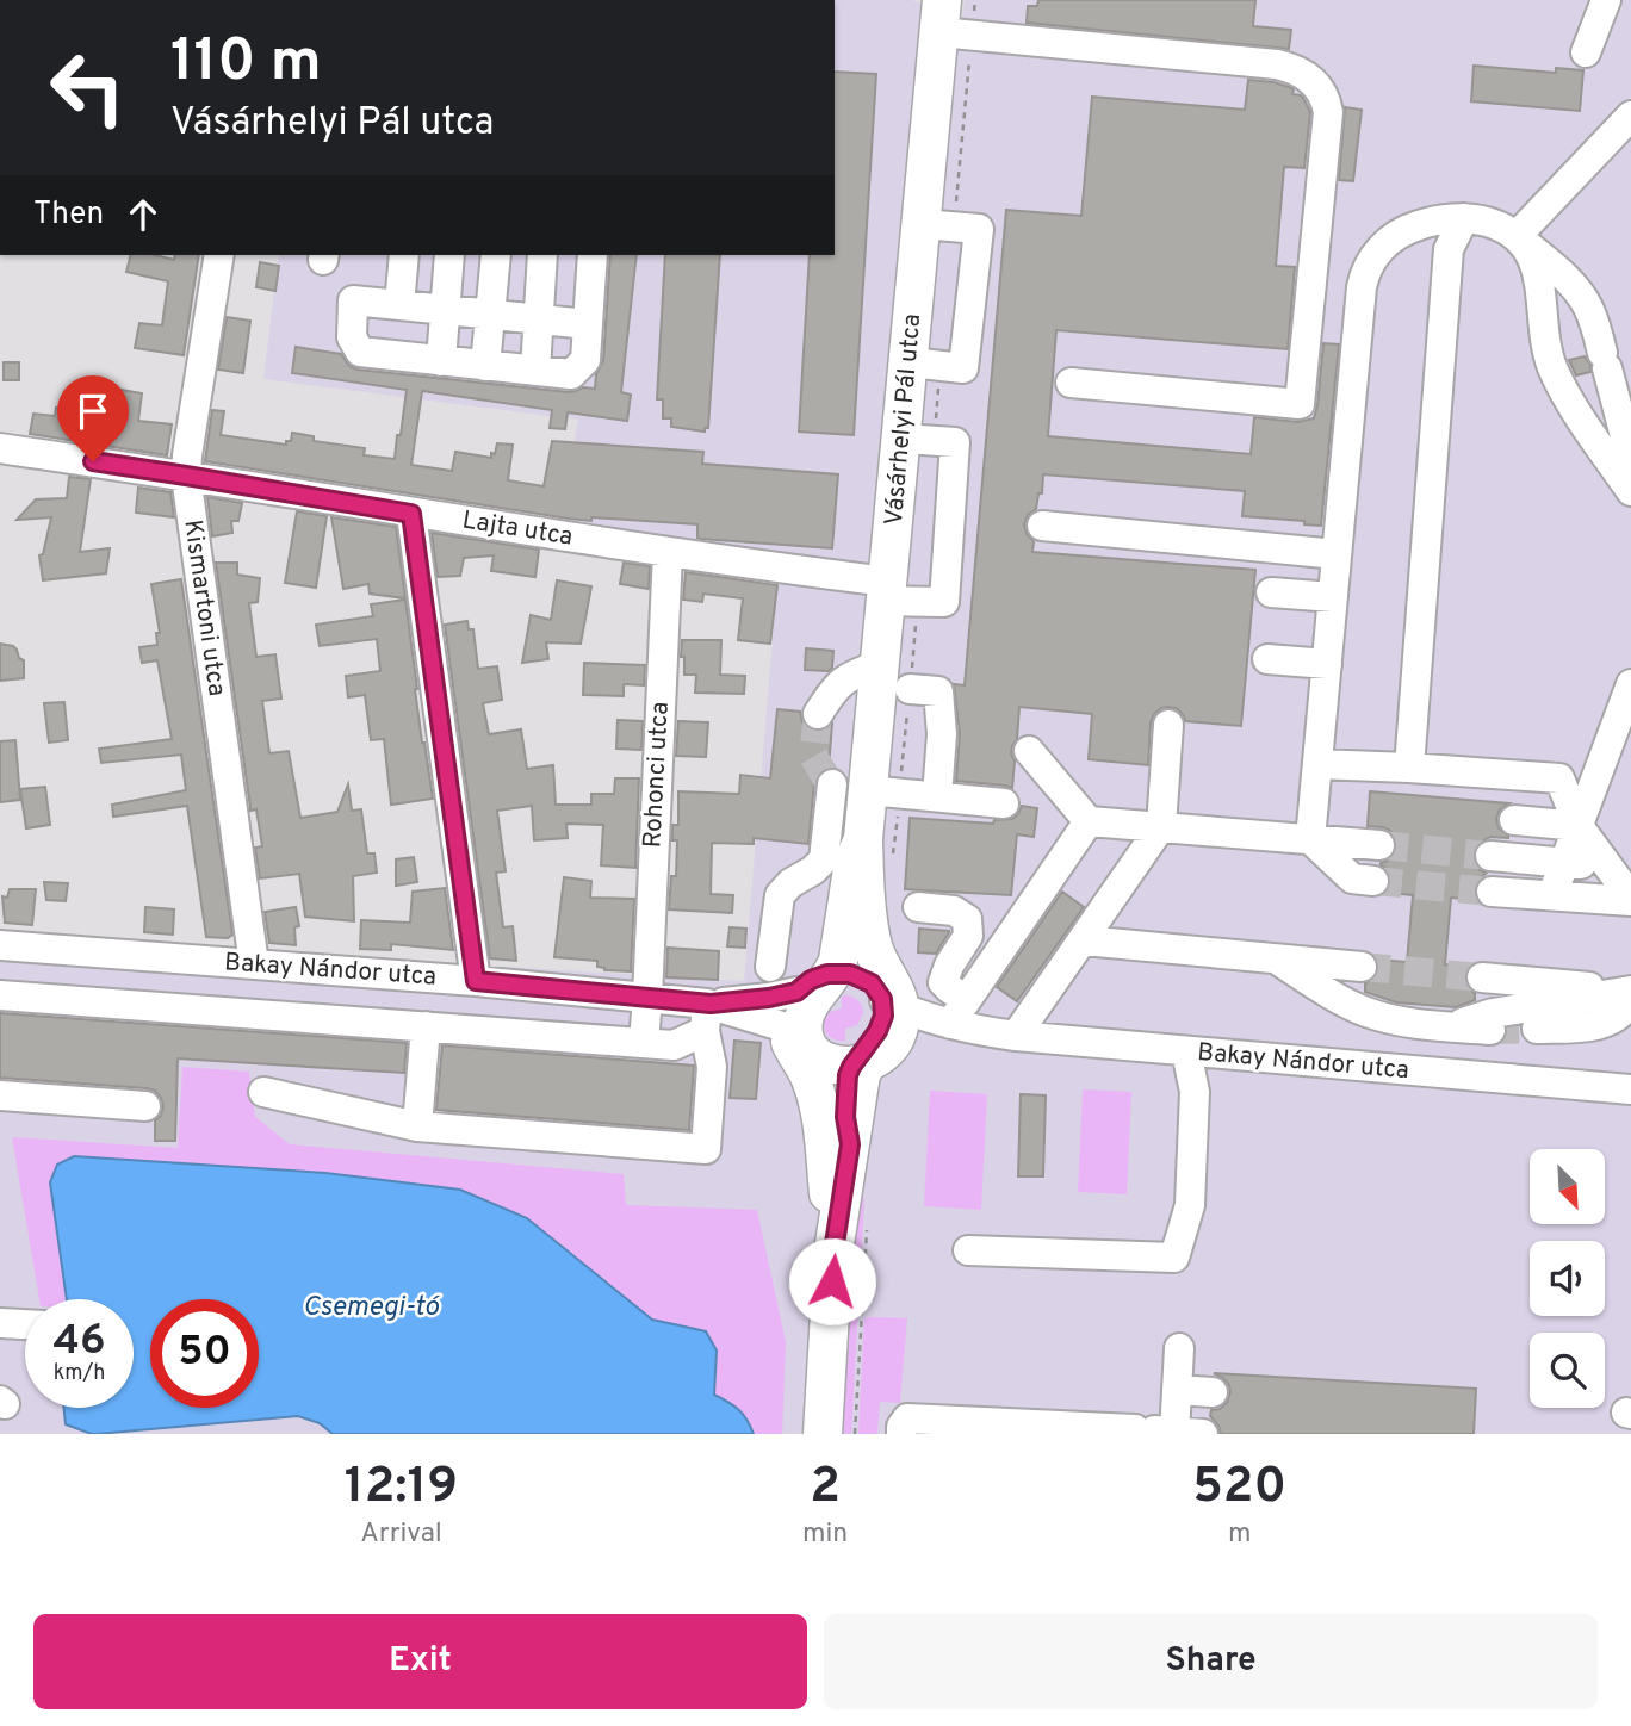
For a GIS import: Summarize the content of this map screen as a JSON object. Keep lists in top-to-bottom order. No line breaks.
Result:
{"streets":{"main road":["Vásárhelyi Pál utca"],"street":["Lajta utca","Kismartoni utca","Rohonci utca","Bakay Nándor utca"]},"crossings":[["Vásárhelyi Pál utca","Lajta utca"],["Vásárhelyi Pál utca","Bakay Nándor utca"],["Lajta utca","Kismartoni utca"],["Lajta utca","Rohonci utca"],["Kismartoni utca","Bakay Nándor utca"],["Rohonci utca","Bakay Nándor utca"]],"water":["Csemegi-tó"],"north":"bottom right","page":{"turn":["110 m","Vásárhelyi Pál utca"],"then":"Then","speed":"46 km/h","limit":"50","eta":["12:19","Arrival","2","min","520","m"],"buttons":["Exit","Share"]}}
